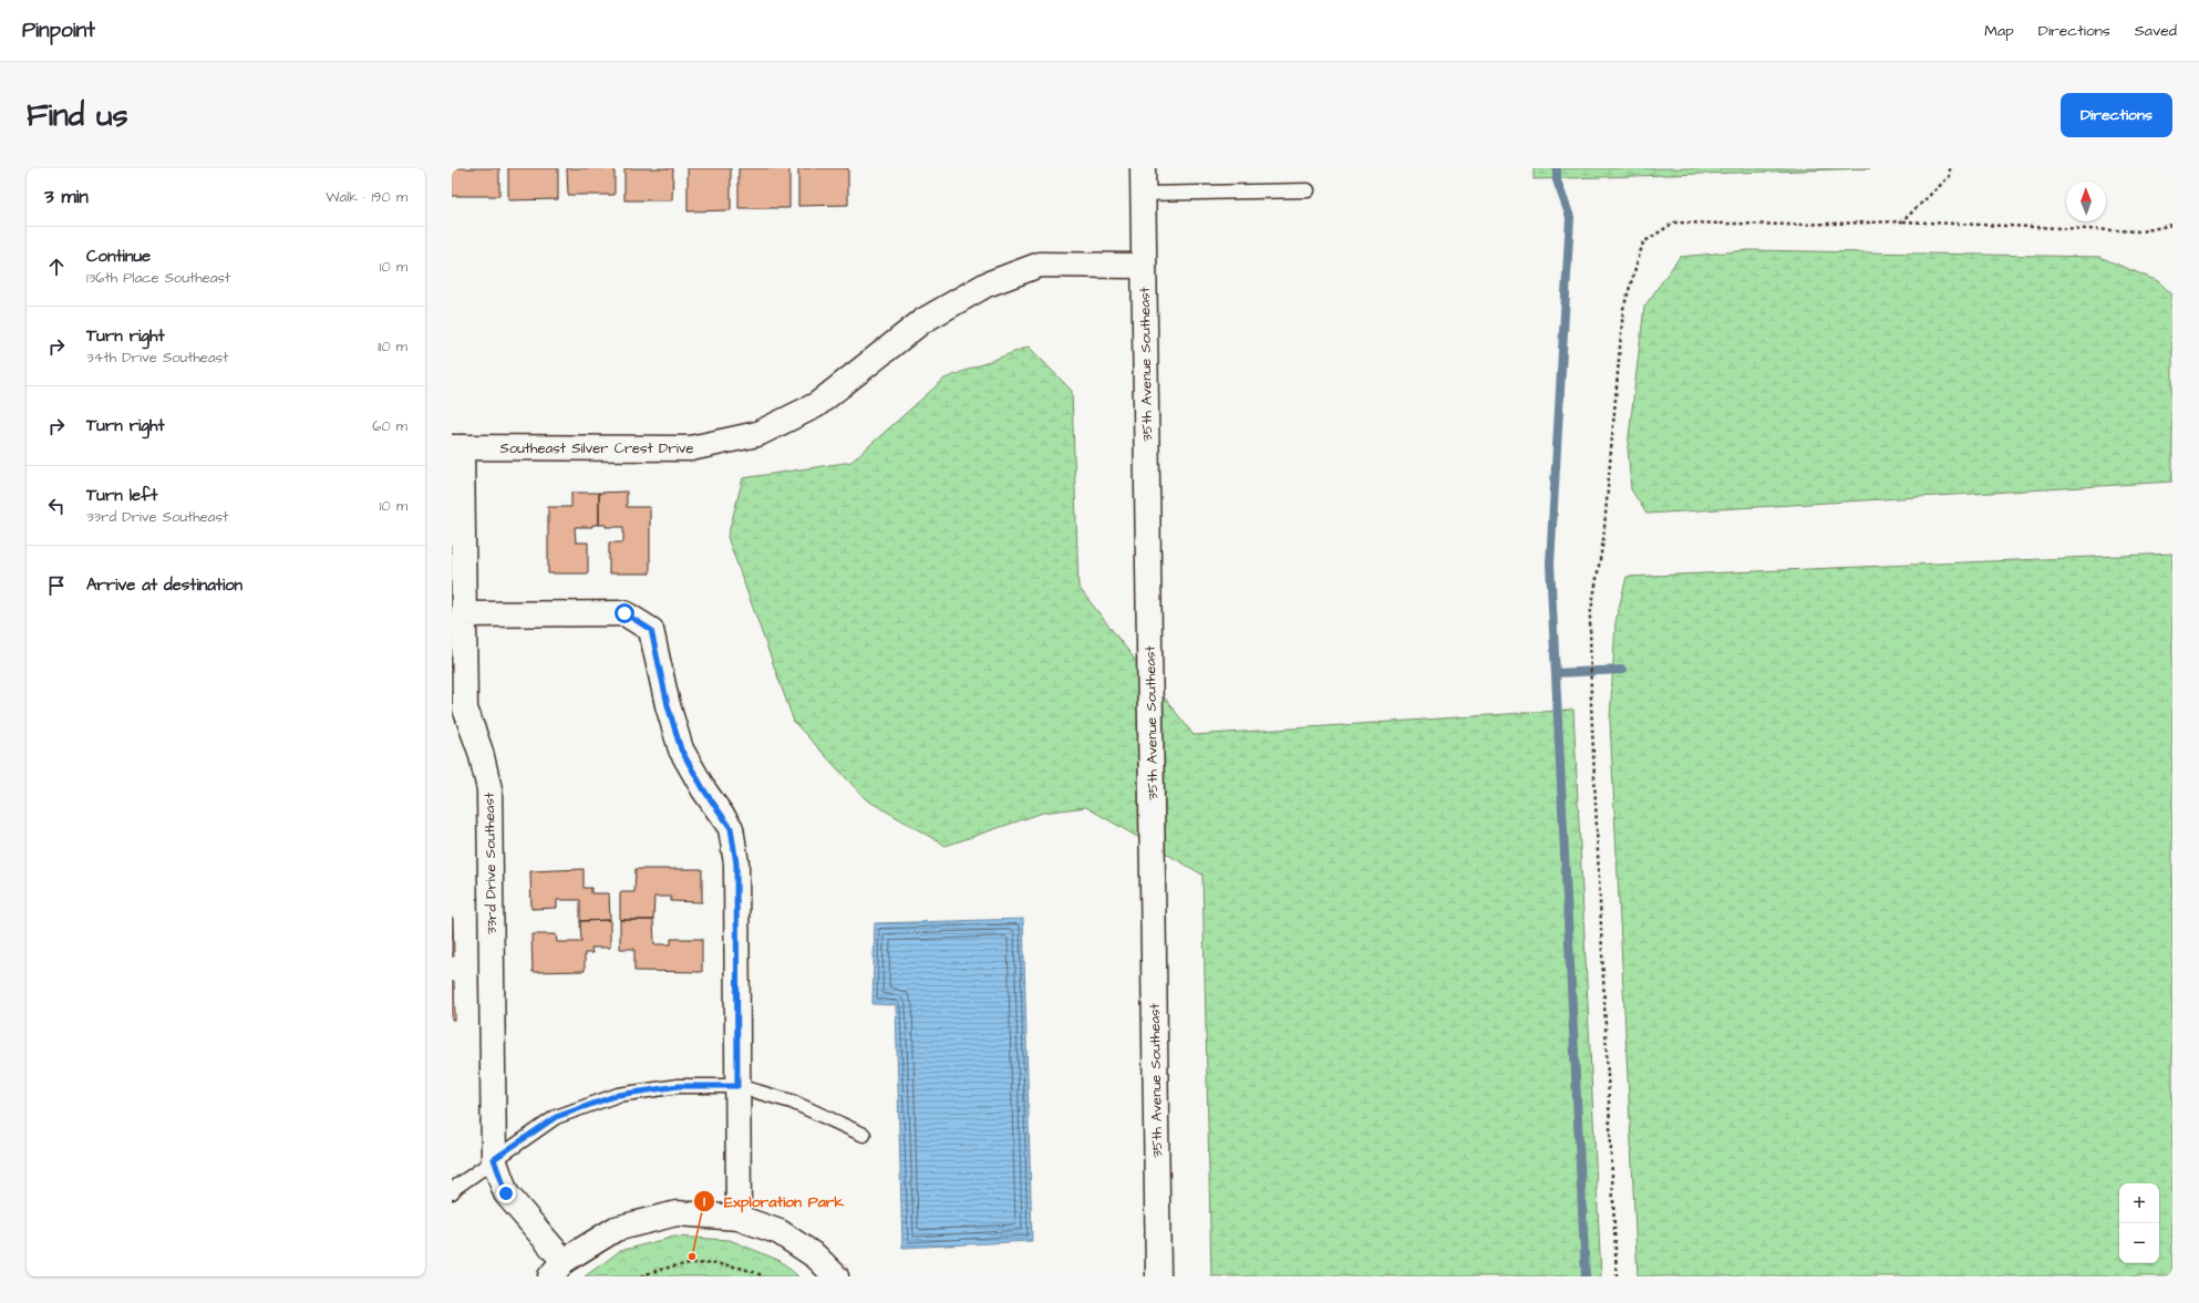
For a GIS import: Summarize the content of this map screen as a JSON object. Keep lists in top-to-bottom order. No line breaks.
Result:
{"streets":{"street":["35th Avenue Southeast","Southeast Silver Crest Drive","33rd Drive Southeast"]},"crossings":[["35th Avenue Southeast","Southeast Silver Crest Drive"],["Southeast Silver Crest Drive","33rd Drive Southeast"]],"places":["Exploration Park"],"north":"top","page":{"header":"Pinpoint","nav":["Map","Directions","Saved"],"buttons":"Directions","title":"Find us","heading":["3 min","Walk · 190 m"],"list":[["Continue","136th Place Southeast","10 m"],["Turn right","34th Drive Southeast","110 m"],["Turn right","60 m"],["Turn left","33rd Drive Southeast","10 m"],"Arrive at destination"],"map_buttons":["+","−"]}}
